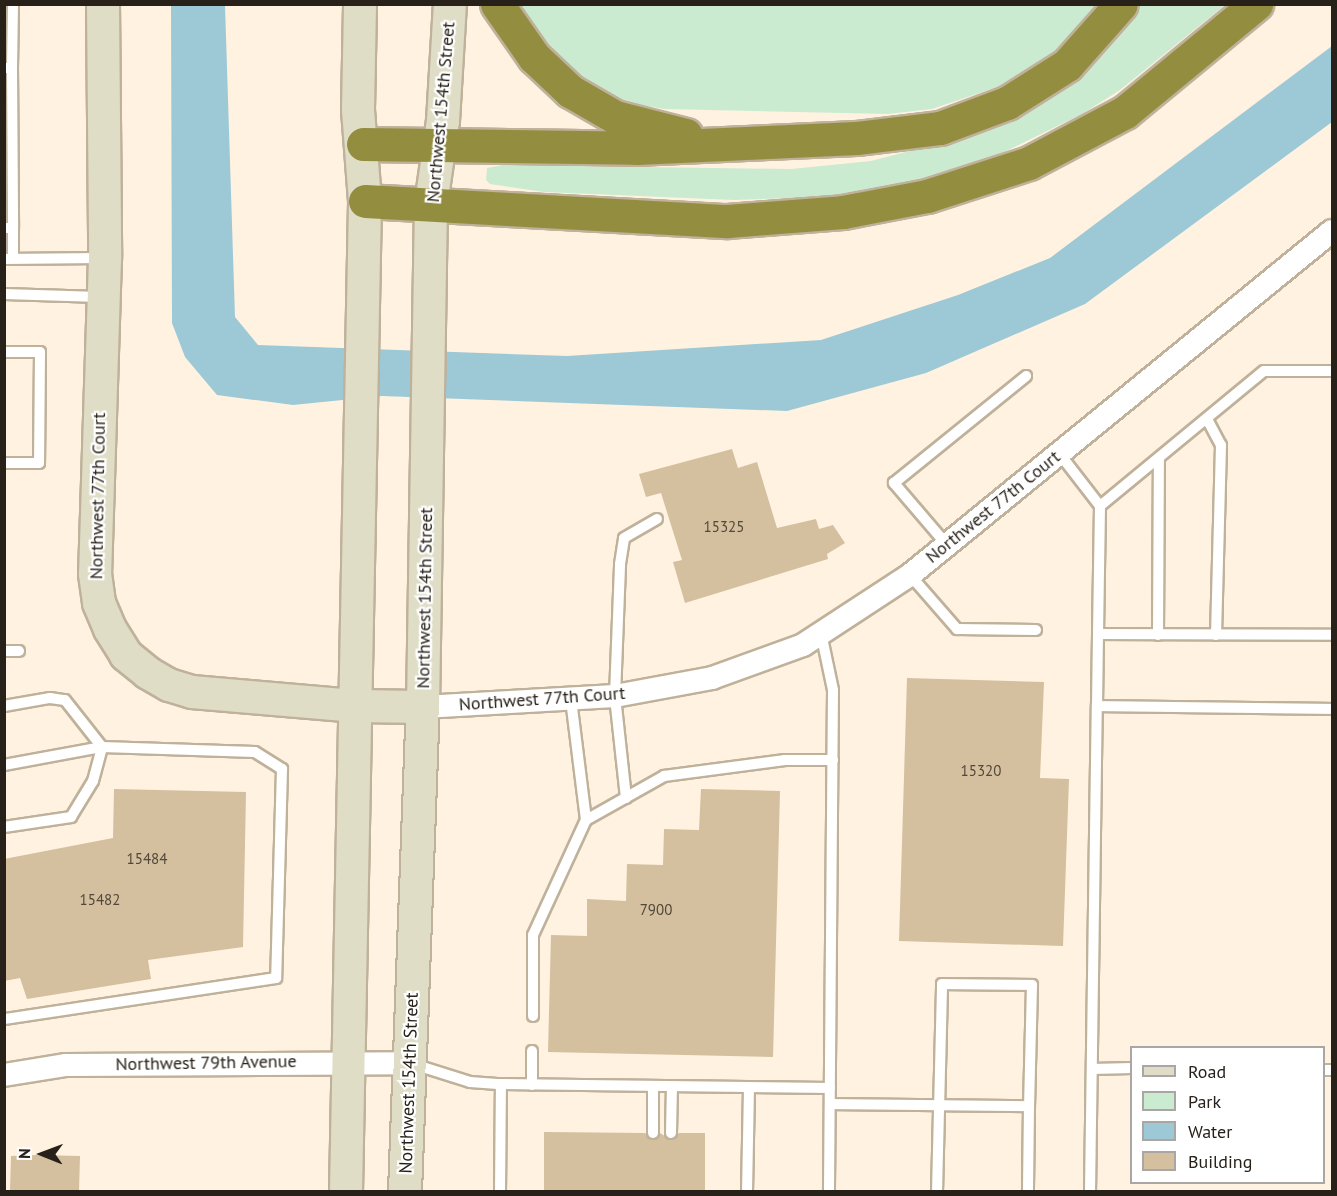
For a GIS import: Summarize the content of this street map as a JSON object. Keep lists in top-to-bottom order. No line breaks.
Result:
{"streets":{"main road":["Northwest 154th Street","Northwest 77th Court"],"street":["Northwest 79th Avenue"]},"crossings":[["Northwest 154th Street","Northwest 77th Court"],["Northwest 154th Street","Northwest 79th Avenue"]],"house_numbers":["15325","15320","15484","15482","7900"],"legend":["Road","Park","Water","Building"],"north":"left"}
